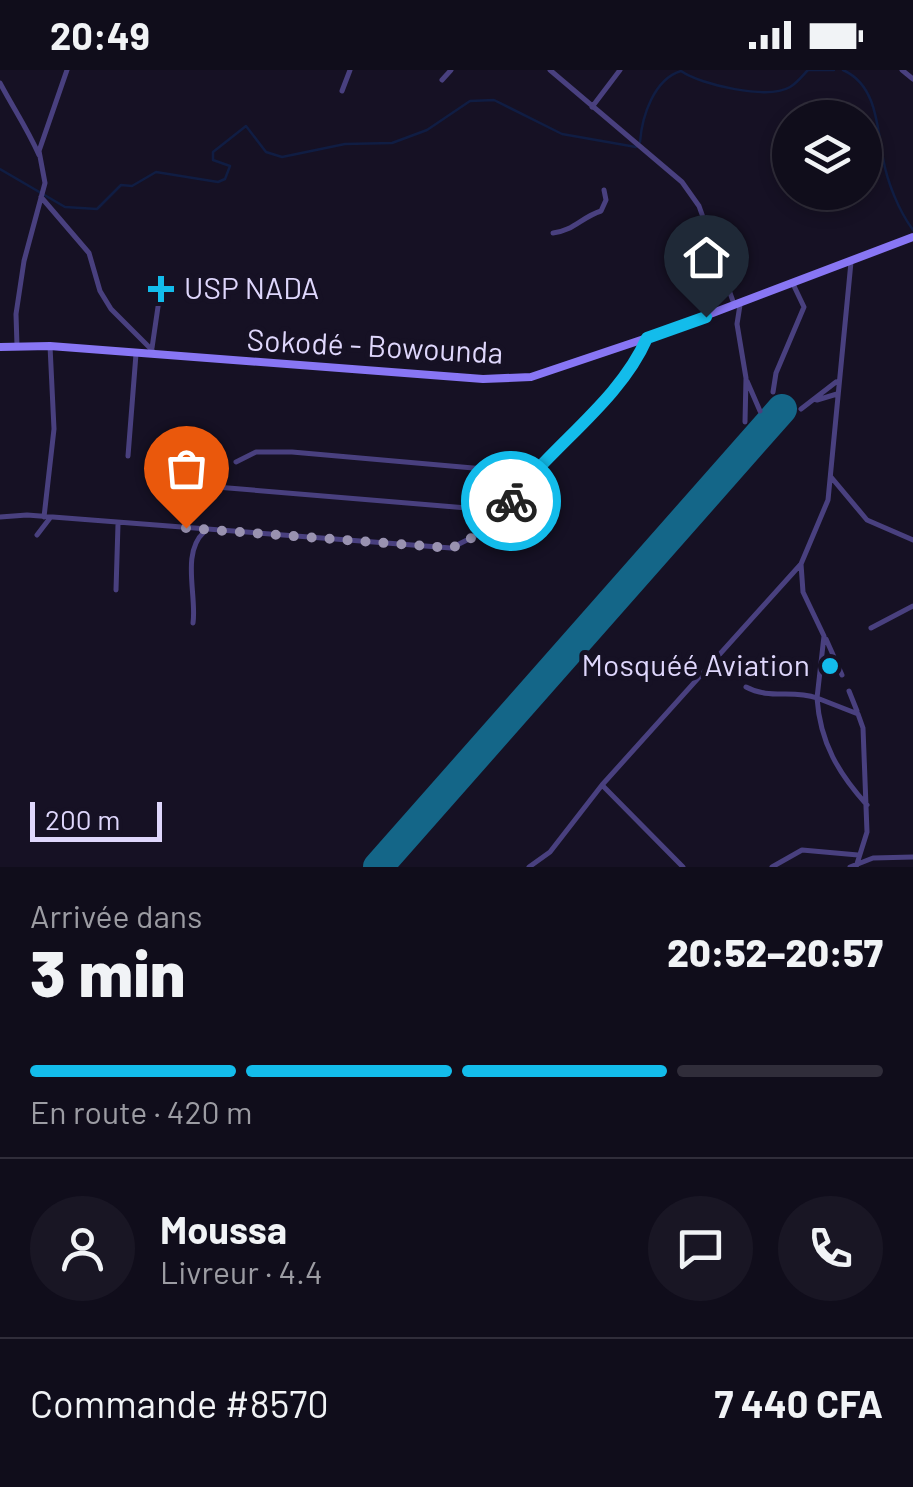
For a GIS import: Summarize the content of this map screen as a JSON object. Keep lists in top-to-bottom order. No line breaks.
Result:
{"streets":{"main road":["Sokodé - Bowounda"]},"places":{"health":["USP NADA"],"other":["Mosquéé Aviation"]},"scale_bar":"200 m","page":{"status":"20:49","scale":"200 m","heading":["3 min","Arrivée dans","20:52–20:57"],"panel":["Moussa","Livreur · 4.4","Commande #8570","7 440 CFA"],"bar":"En route · 420 m"}}
